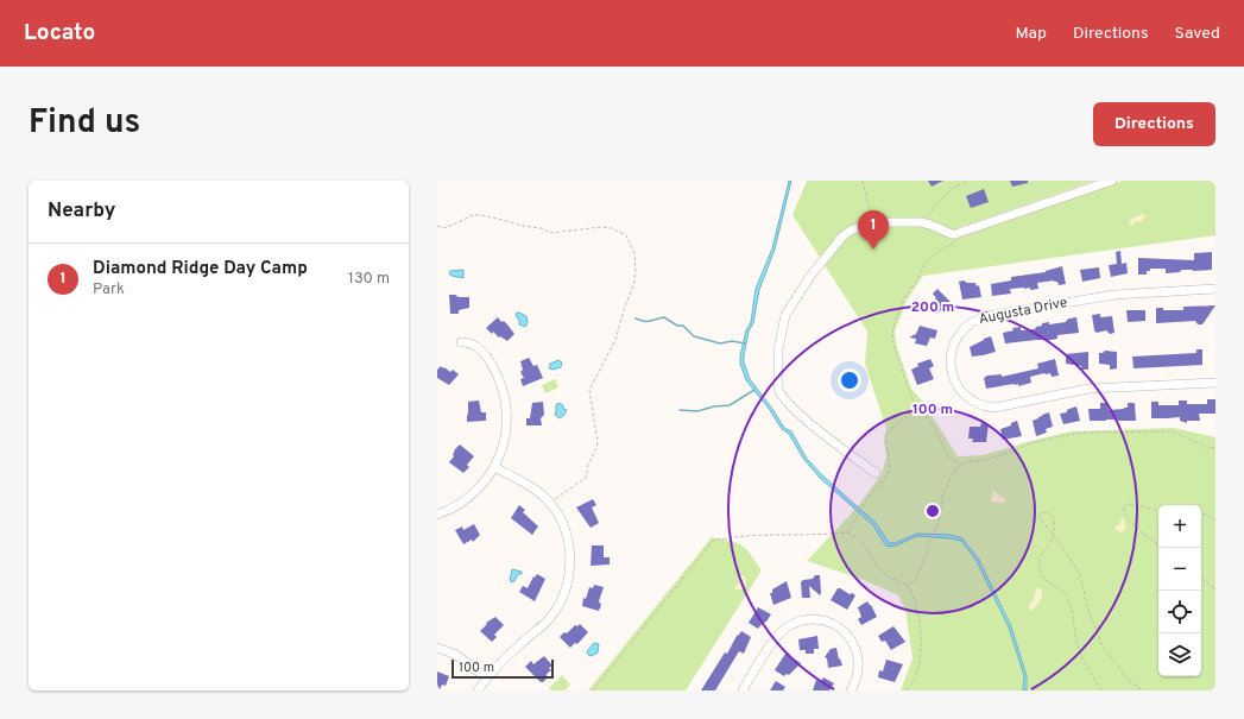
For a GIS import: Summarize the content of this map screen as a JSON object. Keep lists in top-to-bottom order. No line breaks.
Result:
{"streets":{"street":["Augusta Drive"]},"scale_bar":"100 m","page":{"header":"Locato","nav":["Map","Directions","Saved"],"title":"Find us","buttons":"Directions","heading":"Nearby","pins":"1","list":[{"mark":"1","name":"Diamond Ridge Day Camp","note":"Park","value":"130 m"}],"map_buttons":["+","−"],"scale":"100 m"},"rings":["200 m","100 m"]}
